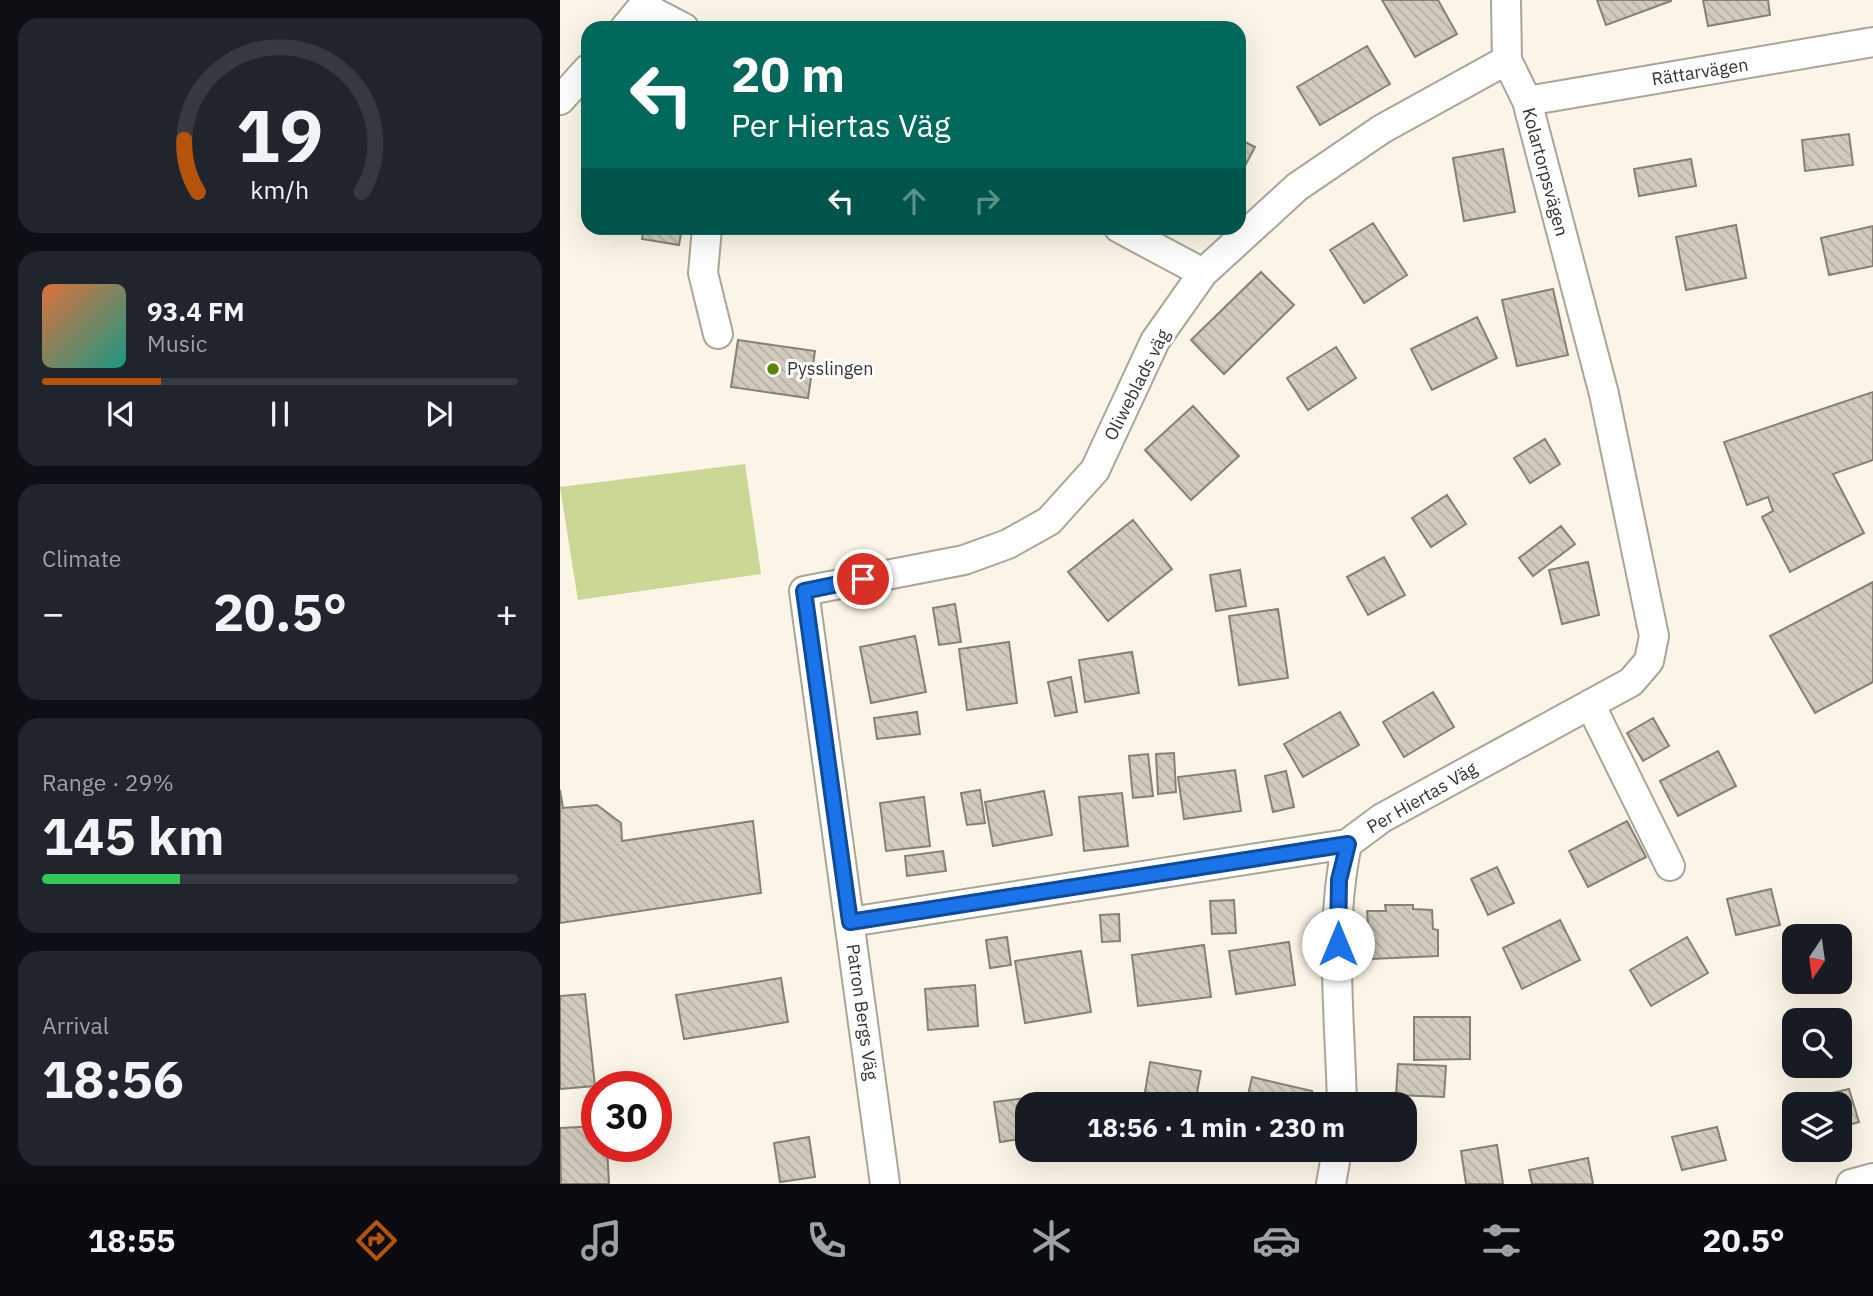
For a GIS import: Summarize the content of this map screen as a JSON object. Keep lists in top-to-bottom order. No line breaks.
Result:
{"streets":{"street":["Rättarvägen","Kolartorpsvägen","Oliweblads väg","Per Hiertas Väg","Patron Bergs Väg"]},"crossings":[["Rättarvägen","Kolartorpsvägen"],["Kolartorpsvägen","Oliweblads väg"],["Kolartorpsvägen","Per Hiertas Väg"],["Oliweblads väg","Patron Bergs Väg"],["Per Hiertas Väg","Patron Bergs Väg"]],"places":["Pysslingen"],"north":"bottom","page":{"turn":["20 m","Per Hiertas Väg"],"song":["93.4 FM","Music"],"tile":["Climate",["Range · 29%","145 km"],["Arrival","18:56"]],"heat":["−","20.5°","+"],"limit":"30","trip":"18:56 · 1 min · 230 m","tabs":["18:55","20.5°"],"gauge":["19","km/h"]}}
